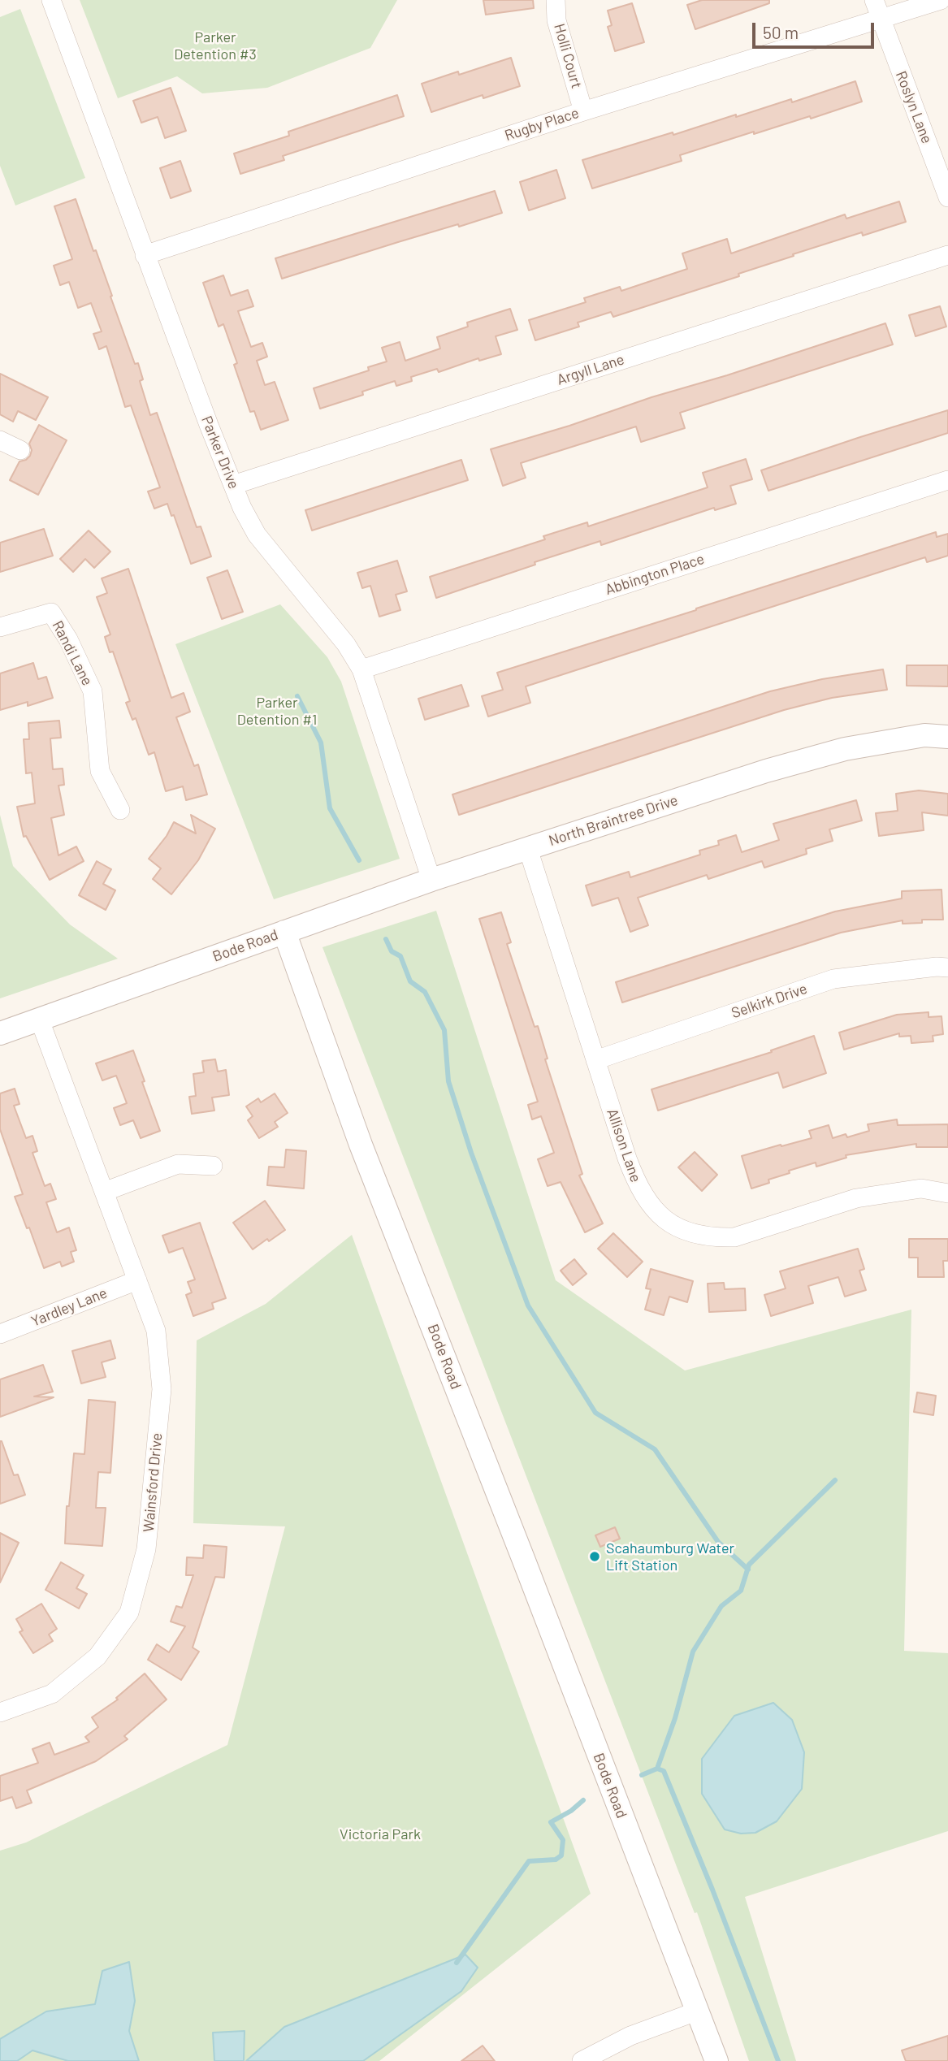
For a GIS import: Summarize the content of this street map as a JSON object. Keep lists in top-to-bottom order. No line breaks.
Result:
{"streets":{"street":["Holli Court","Roslyn Lane","Rugby Place","Argyll Lane","Parker Drive","Abbington Place","Randi Lane","North Braintree Drive","Bode Road","Selkirk Drive","Allison Lane","Yardley Lane","Wainsford Drive"]},"crossings":[["Holli Court","Rugby Place"],["Roslyn Lane","Rugby Place"],["Rugby Place","Parker Drive"],["Argyll Lane","Parker Drive"],["Parker Drive","Abbington Place"],["Parker Drive","North Braintree Drive"],["North Braintree Drive","Bode Road"],["North Braintree Drive","Allison Lane"],["Bode Road","Wainsford Drive"],["Selkirk Drive","Allison Lane"],["Yardley Lane","Wainsford Drive"]],"parks":["Parker Detention #3","Parker Detention #1","Victoria Park"],"places":["Scahaumburg Water Lift Station"],"scale_bar":"50 m"}
